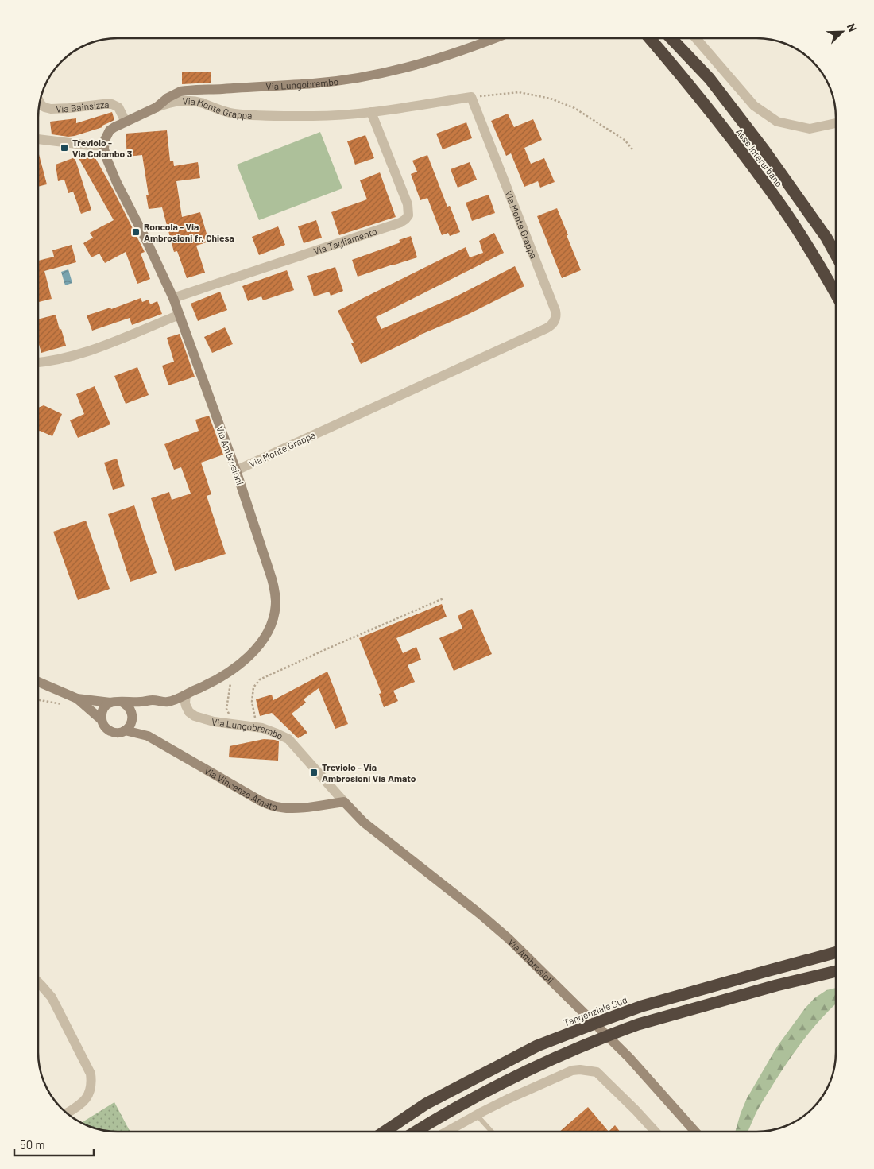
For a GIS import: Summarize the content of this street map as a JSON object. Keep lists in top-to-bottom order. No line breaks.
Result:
{"streets":{"highway":["Asse Interurbano","Tangenziale Sud"],"street":["Via Lungobrembo","Via Bainsizza","Via Monte Grappa","Via Tagliamento","Via Ambrosioni","Via Vincenzo Amato","Via Ambrosioli"]},"crossings":[["Via Lungobrembo","Via Bainsizza"],["Via Lungobrembo","Via Monte Grappa"],["Via Lungobrembo","Via Ambrosioni"],["Via Lungobrembo","Via Vincenzo Amato"],["Via Lungobrembo","Via Ambrosioli"],["Via Monte Grappa","Via Tagliamento"],["Via Monte Grappa","Via Ambrosioni"],["Via Tagliamento","Via Ambrosioni"],["Via Ambrosioni","Via Vincenzo Amato"],["Via Vincenzo Amato","Via Ambrosioli"]],"places":{"transit":["Treviolo - Via Colombo 3","Roncola - Via Ambrosioni fr. Chiesa","Treviolo - Via Ambrosioni Via Amato"]},"scale_bar":"50 m","north":"top right"}
